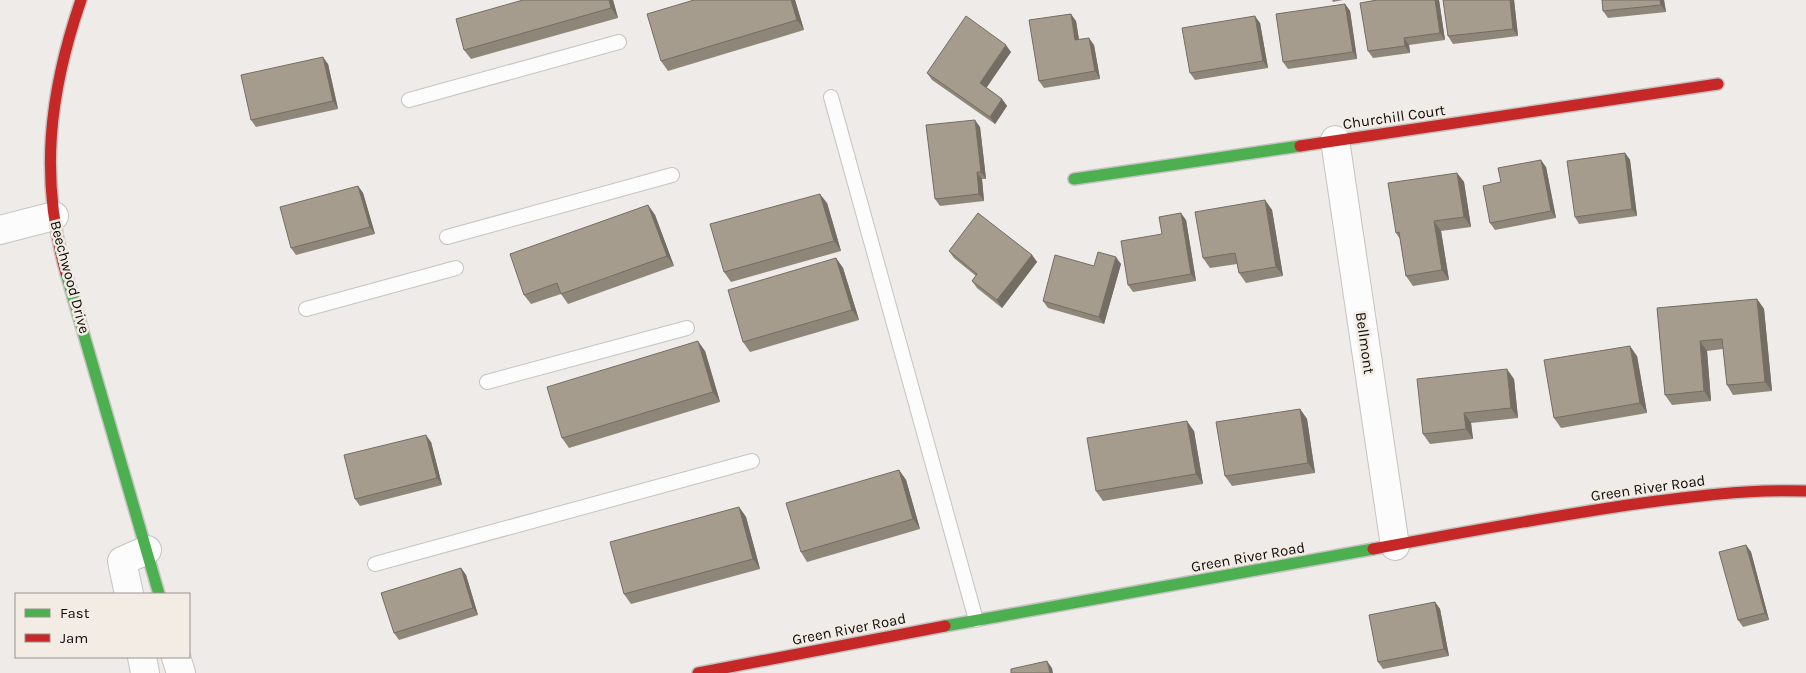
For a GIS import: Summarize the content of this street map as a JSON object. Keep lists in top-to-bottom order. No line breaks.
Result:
{"streets":{"street":["Churchill Court","Beechwood Drive","Bellmont","Green River Road"]},"crossings":[["Churchill Court","Bellmont"],["Bellmont","Green River Road"]],"legend":["Fast","Jam"]}
